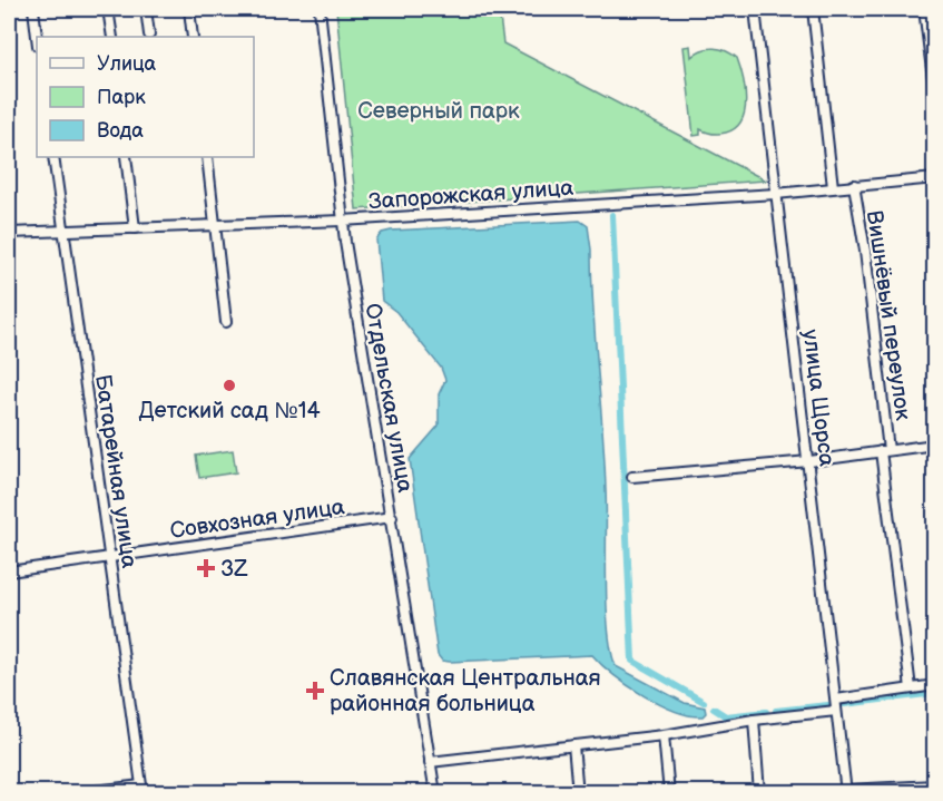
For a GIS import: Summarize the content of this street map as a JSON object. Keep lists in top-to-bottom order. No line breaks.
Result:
{"streets":{"street":["Запорожская улица","Вишнёвый переулок","Отдельская улица","улица Щорса","Батарейная улица","Совхозная улица"]},"crossings":[["Запорожская улица","Вишнёвый переулок"],["Запорожская улица","Отдельская улица"],["Запорожская улица","улица Щорса"],["Запорожская улица","Батарейная улица"],["Отдельская улица","Совхозная улица"],["Батарейная улица","Совхозная улица"]],"parks":["Северный парк"],"places":{"other":["Детский сад №14"],"health":["3Z","Славянская Центральная районная больница"]},"legend":["Улица","Парк","Вода"]}
